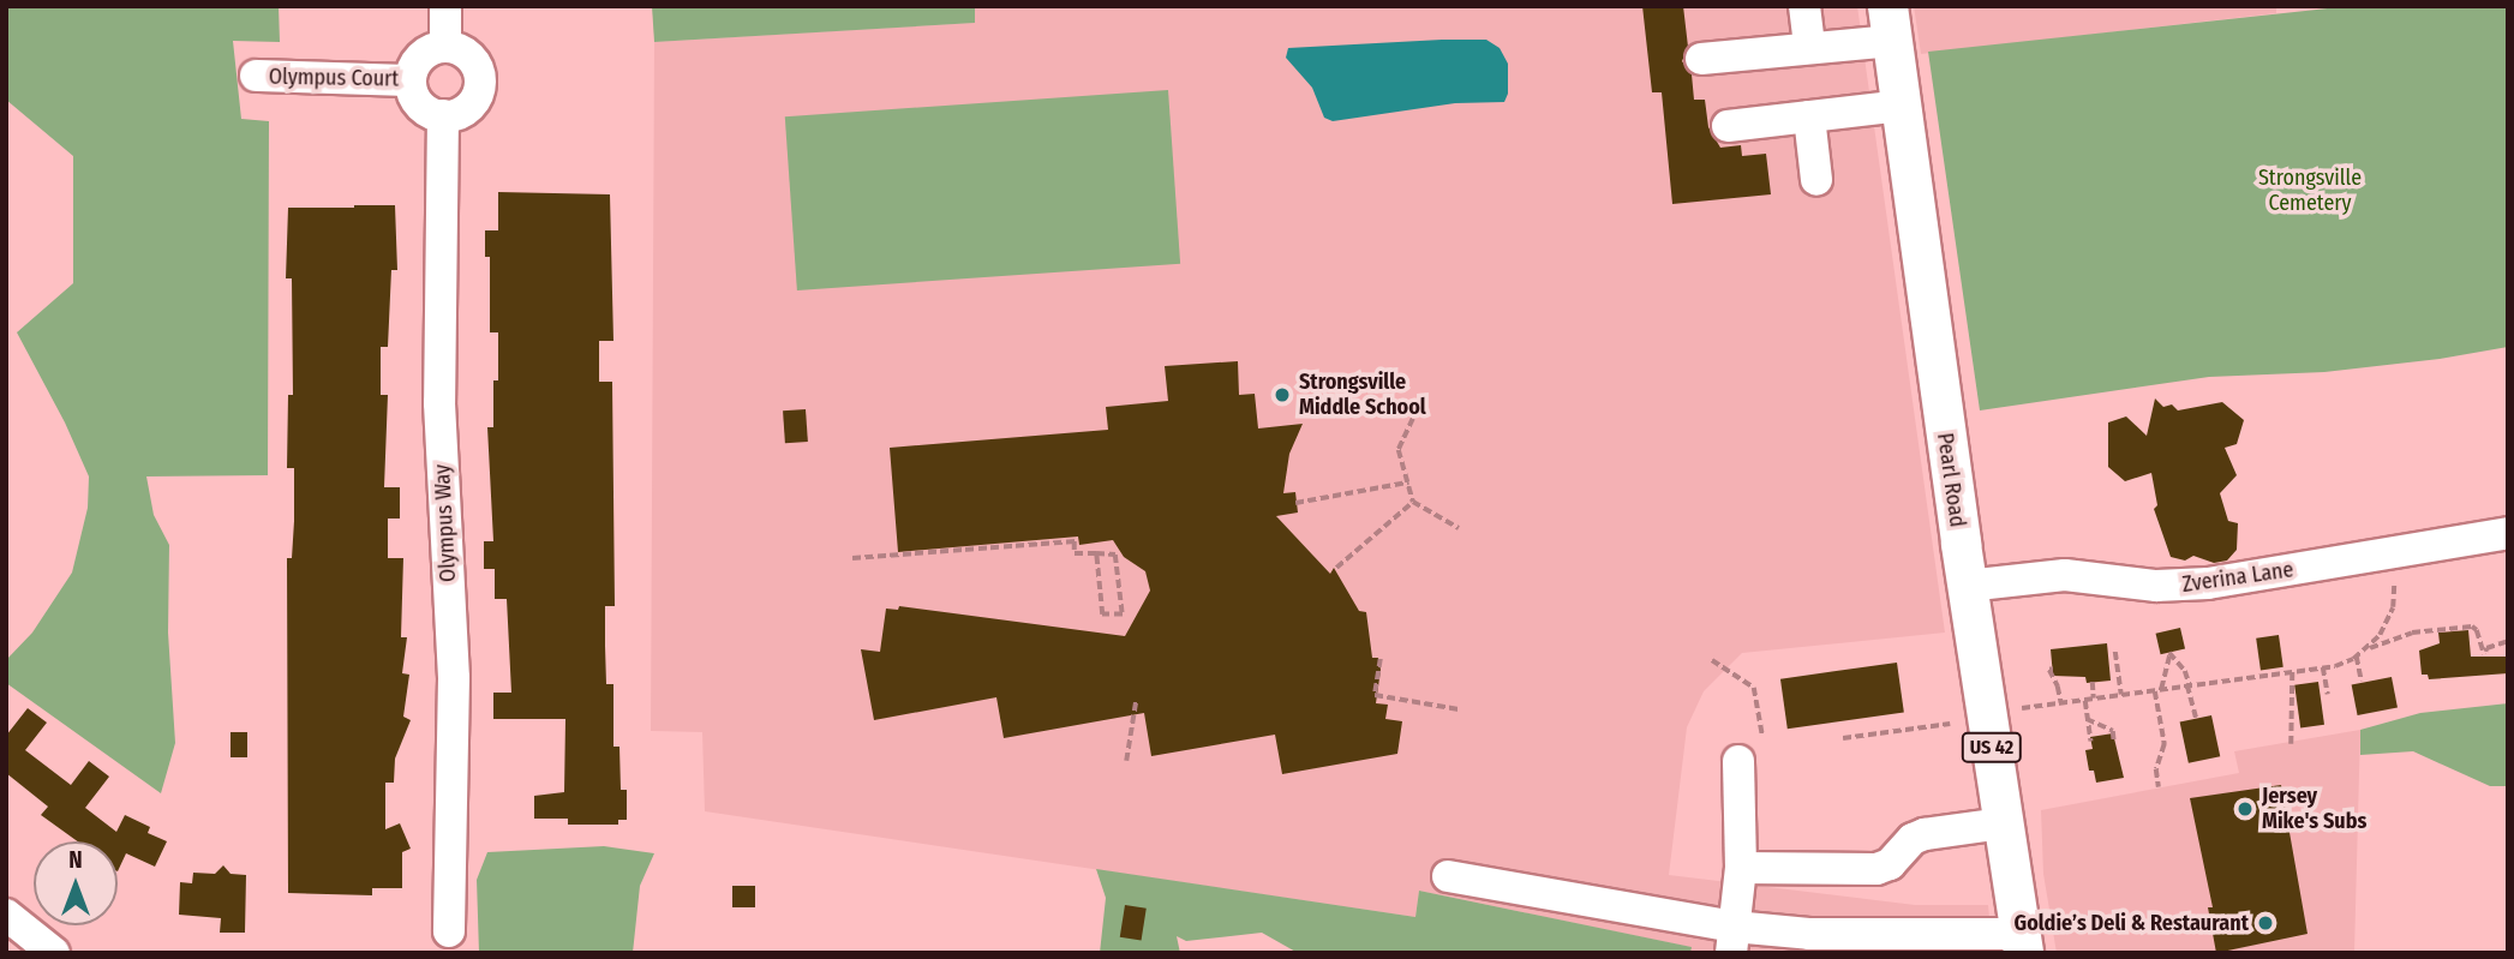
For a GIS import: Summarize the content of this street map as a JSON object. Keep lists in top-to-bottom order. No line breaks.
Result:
{"streets":{"main road":["Pearl Road","US 42"],"street":["Olympus Court","Olympus Way","Zverina Lane"]},"crossings":[["Olympus Court","Olympus Way"],["Pearl Road","Zverina Lane"]],"parks":["Strongsville Cemetery"],"places":["Strongsville Middle School","Jersey Mike's Subs","Goldie’s Deli & Restaurant"],"north":"top"}
